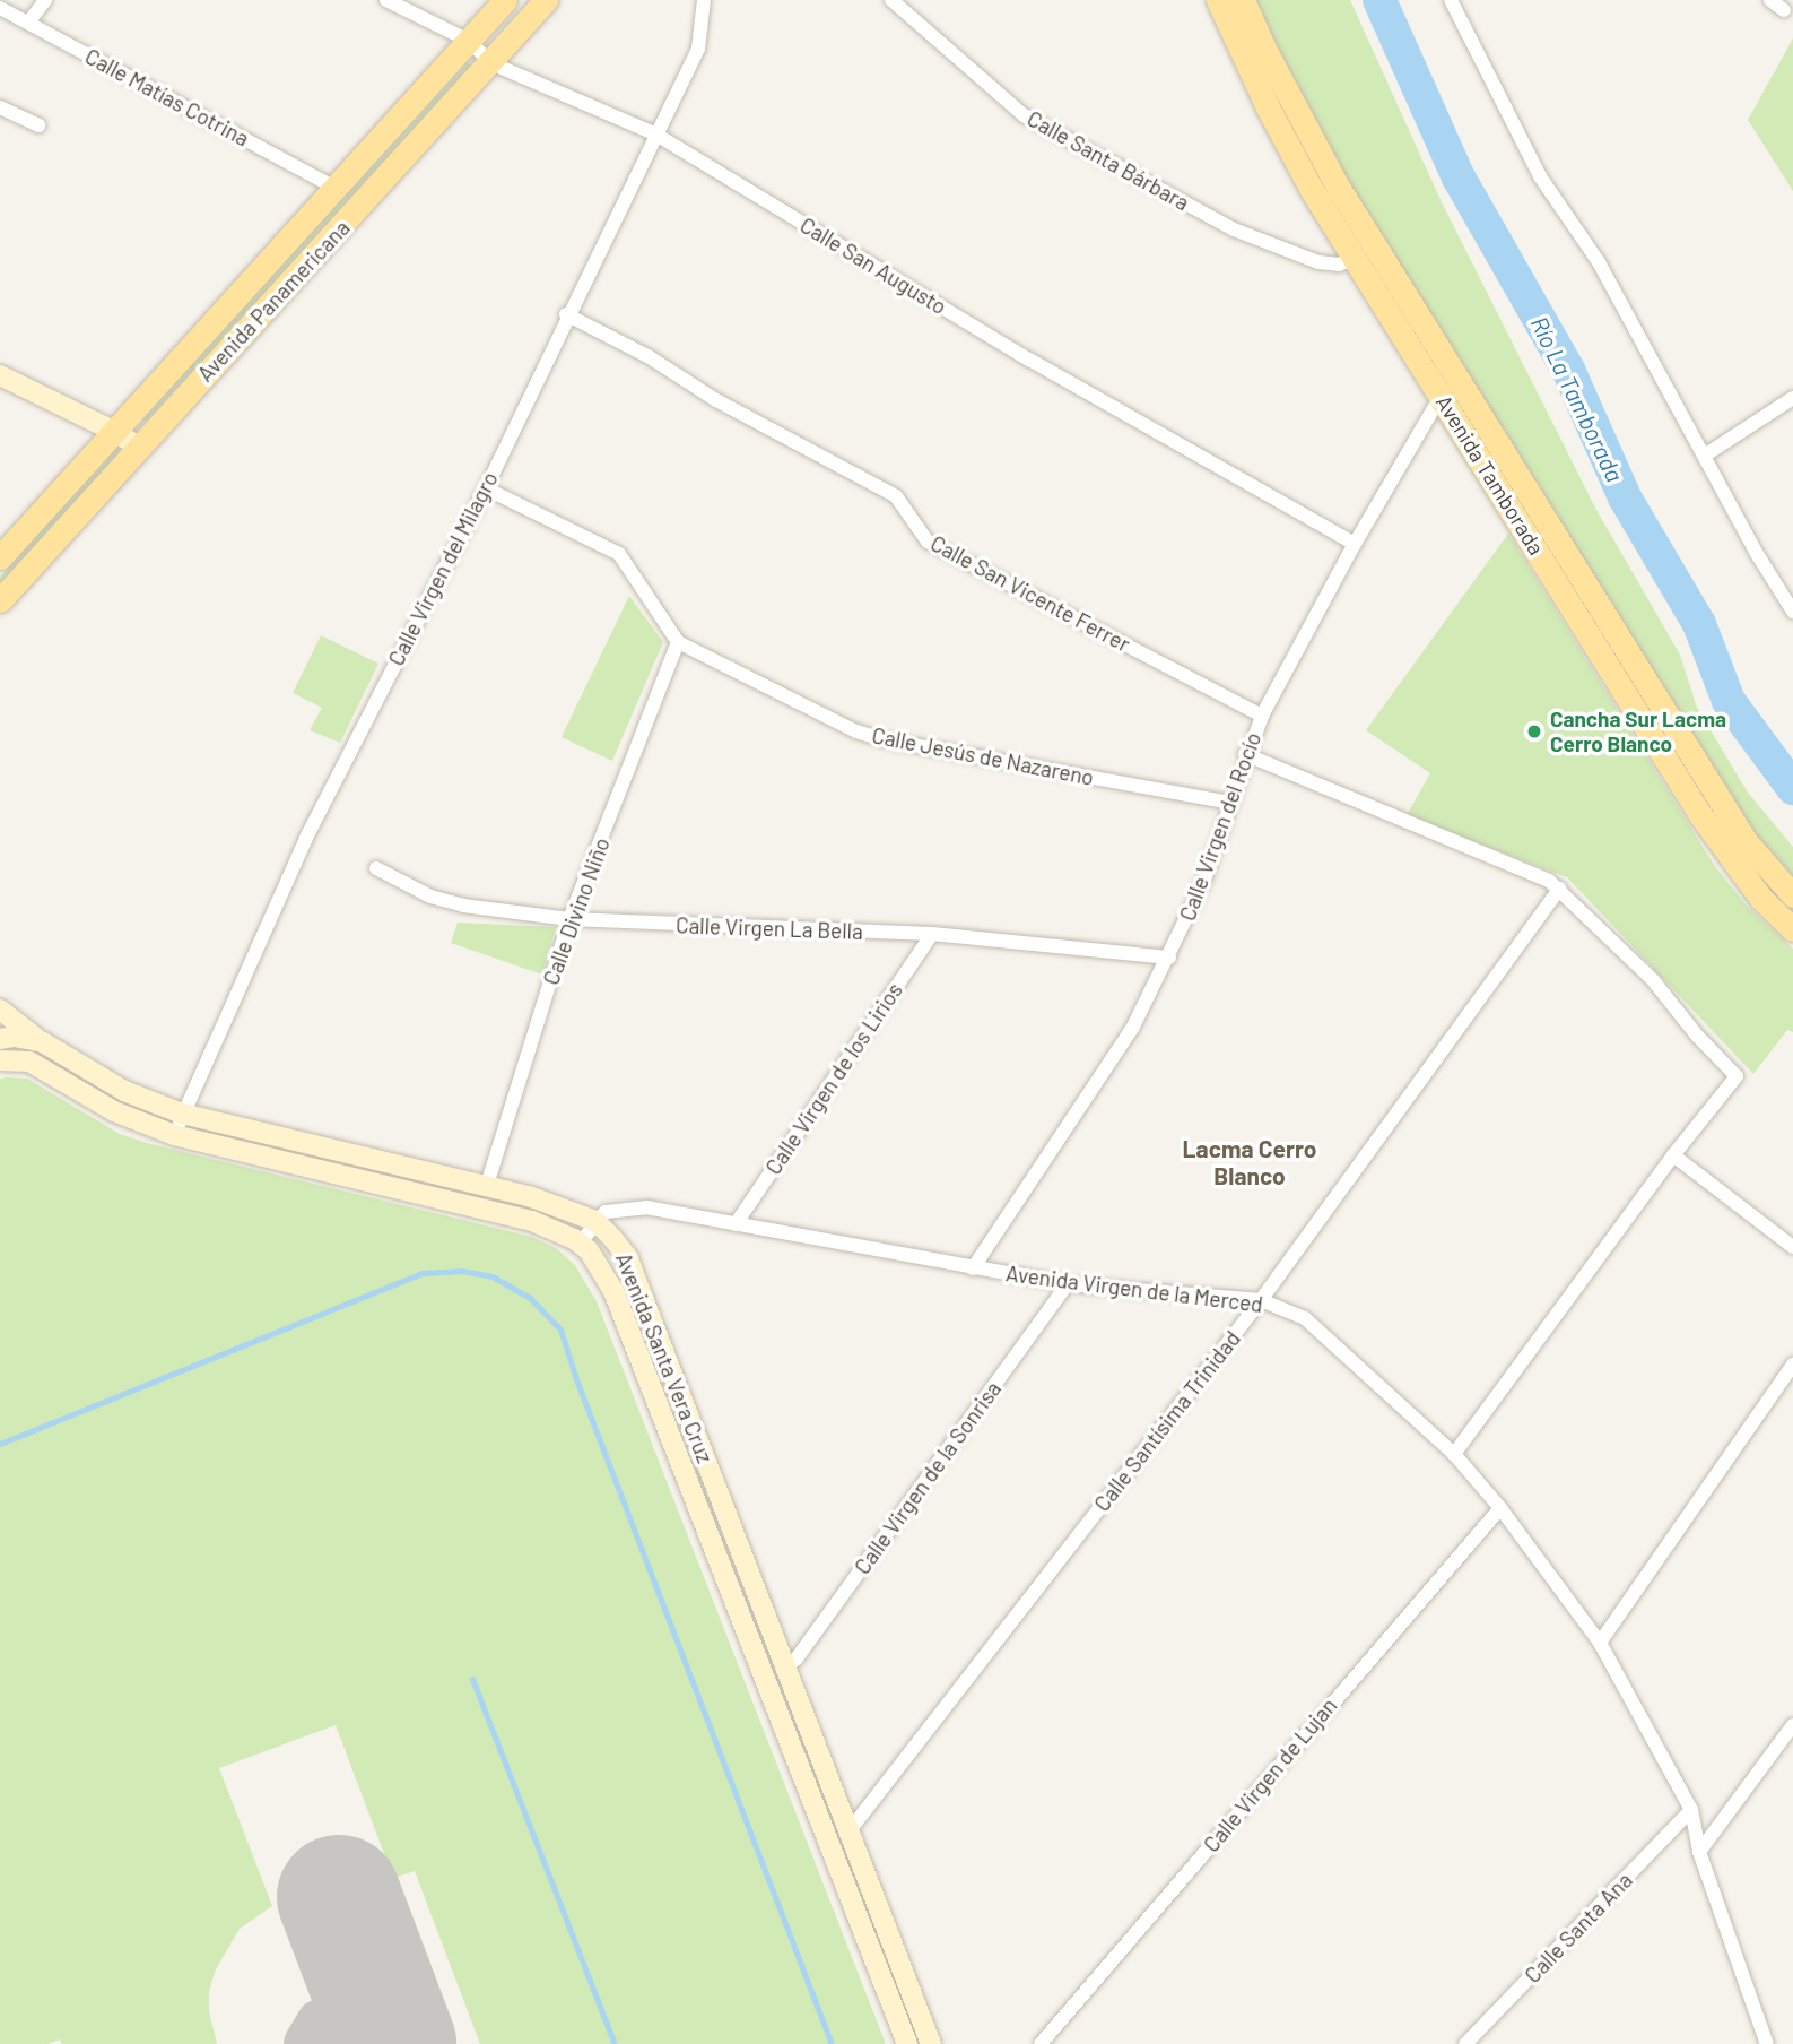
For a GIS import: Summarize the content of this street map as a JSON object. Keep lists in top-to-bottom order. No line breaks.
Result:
{"streets":{"main road":["Avenida Panamericana","Avenida Tamborada","Avenida Santa Vera Cruz"],"street":["Calle Matías Cotrina","Calle Santa Bárbara","Calle San Augusto","Calle Virgen del Milagro","Calle San Vicente Ferrer","Calle Jesús de Nazareno","Calle Virgen del Rocío","Calle Divino Niño","Calle Virgen La Bella","Calle Virgen de los Lirios","Avenida Virgen de la Merced","Calle Santísima Trinidad","Calle Virgen de la Sonrisa","Calle Virgen de Lujan","Calle Santa Ana"]},"crossings":[["Calle Matías Cotrina","Avenida Panamericana"],["Calle Santa Bárbara","Avenida Tamborada"],["Calle San Augusto","Avenida Panamericana"],["Calle San Augusto","Calle Virgen del Milagro"],["Calle San Augusto","Calle Virgen del Rocío"],["Avenida Tamborada","Calle Virgen del Rocío"],["Calle Virgen del Milagro","Calle San Vicente Ferrer"],["Calle Virgen del Milagro","Calle Jesús de Nazareno"],["Calle Virgen del Milagro","Avenida Santa Vera Cruz"],["Calle San Vicente Ferrer","Calle Virgen del Rocío"],["Calle Jesús de Nazareno","Calle Virgen del Rocío"],["Calle Jesús de Nazareno","Calle Divino Niño"],["Calle Virgen del Rocío","Calle Virgen La Bella"],["Calle Virgen del Rocío","Avenida Virgen de la Merced"],["Calle Divino Niño","Calle Virgen La Bella"],["Calle Divino Niño","Avenida Santa Vera Cruz"],["Calle Virgen La Bella","Calle Virgen de los Lirios"],["Calle Virgen de los Lirios","Avenida Virgen de la Merced"],["Avenida Virgen de la Merced","Avenida Santa Vera Cruz"],["Avenida Virgen de la Merced","Calle Santísima Trinidad"],["Avenida Virgen de la Merced","Calle Virgen de la Sonrisa"],["Avenida Virgen de la Merced","Calle Virgen de Lujan"],["Avenida Virgen de la Merced","Calle Santa Ana"],["Avenida Santa Vera Cruz","Calle Santísima Trinidad"],["Avenida Santa Vera Cruz","Calle Virgen de la Sonrisa"]],"districts":["Lacma Cerro Blanco"],"water":["Río La Tamborada"],"places":["Cancha Sur Lacma Cerro Blanco"]}
